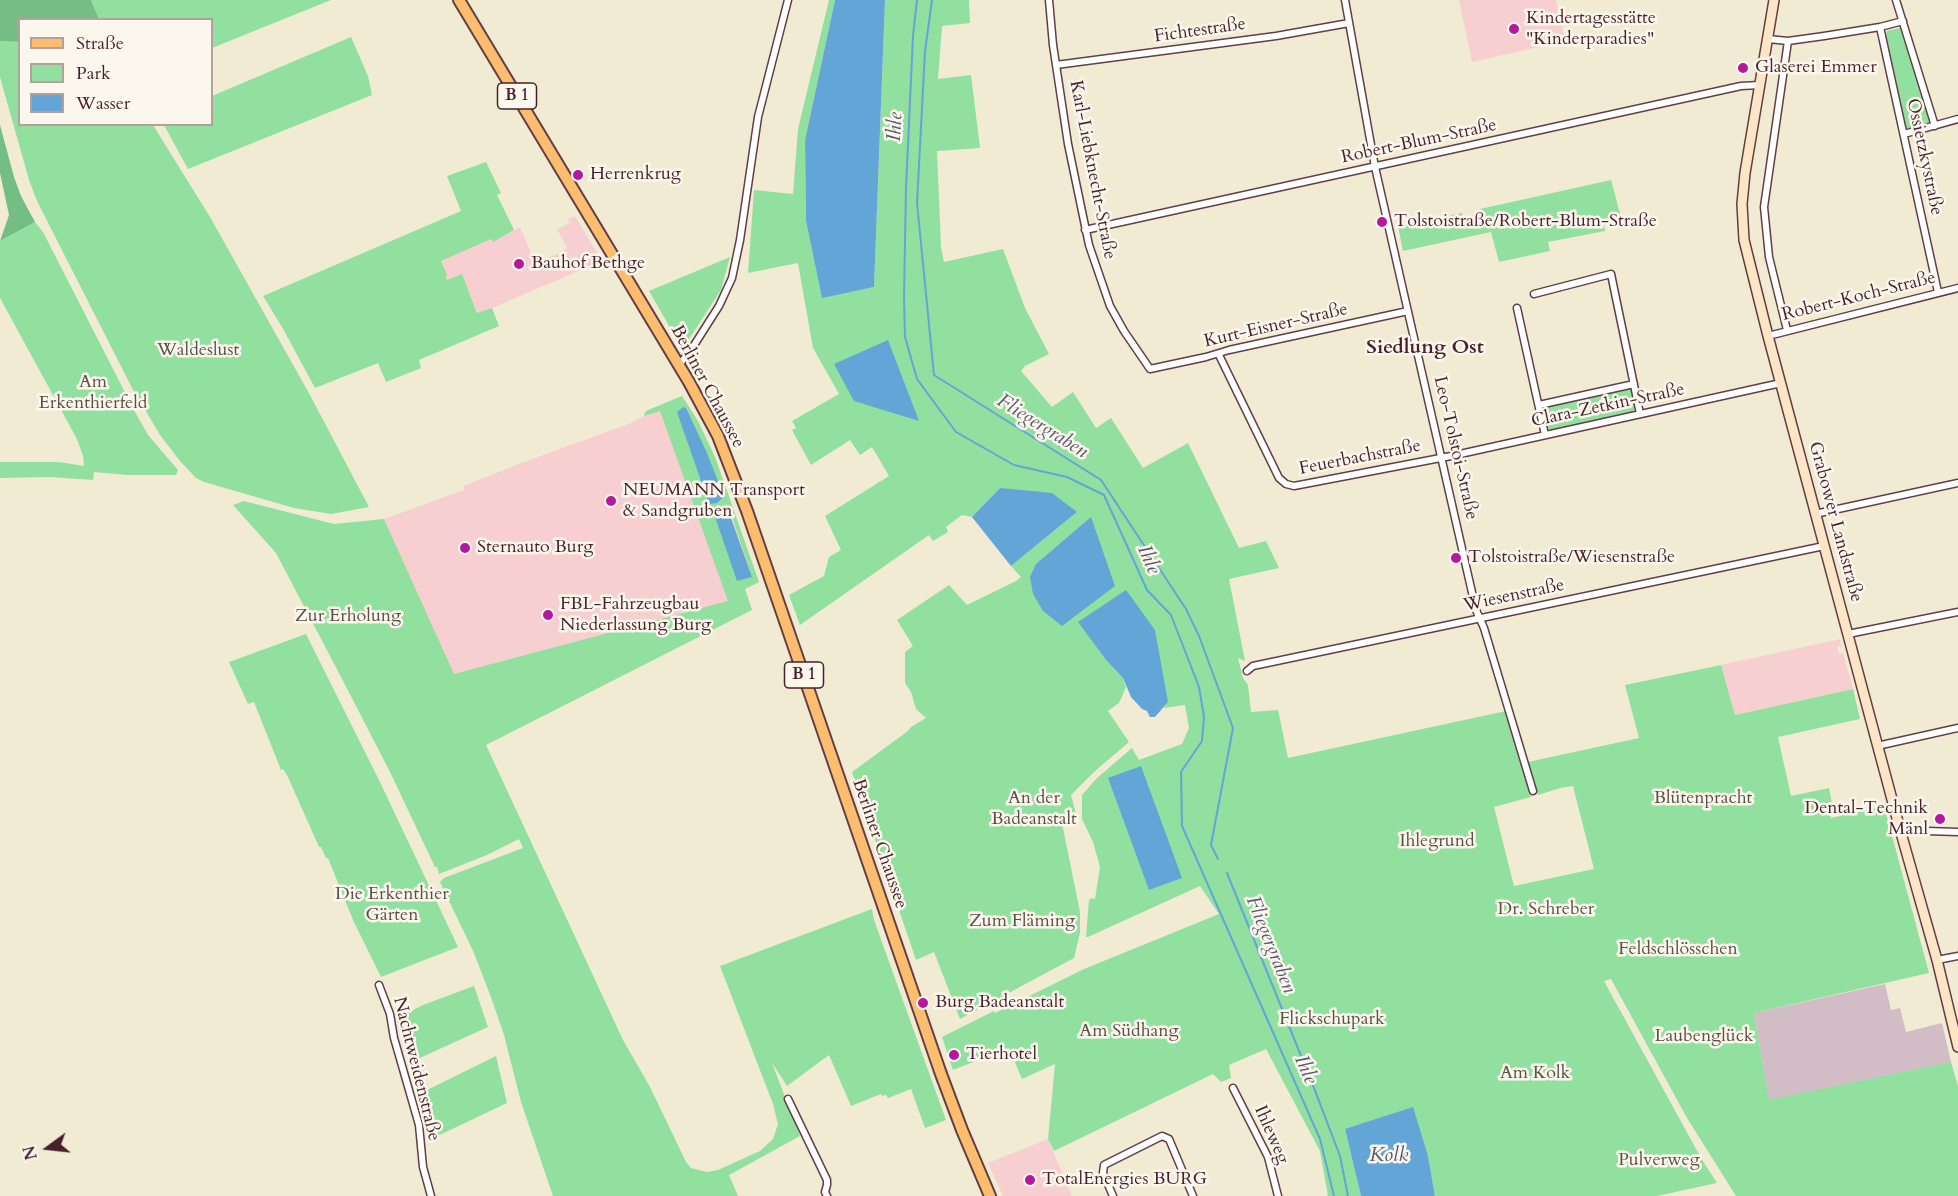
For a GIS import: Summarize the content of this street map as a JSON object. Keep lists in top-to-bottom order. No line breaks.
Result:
{"streets":{"main road":["B 1","Berliner Chaussee","Grabower Landstraße"],"street":["Fichtestraße","Robert-Blum-Straße","Ossietzkystraße","Karl-Liebknecht-Straße","Robert-Koch-Straße","Kurt-Eisner-Straße","Clara-Zetkin-Straße","Leo-Tolstoi-Straße","Feuerbachstraße","Wiesenstraße","Nachtweidenstraße","Ihleweg"]},"crossings":[["Fichtestraße","Karl-Liebknecht-Straße"],["Fichtestraße","Leo-Tolstoi-Straße"],["Robert-Blum-Straße","Karl-Liebknecht-Straße"],["Robert-Blum-Straße","Leo-Tolstoi-Straße"],["Robert-Blum-Straße","Grabower Landstraße"],["Ossietzkystraße","Robert-Koch-Straße"],["Karl-Liebknecht-Straße","Kurt-Eisner-Straße"],["Robert-Koch-Straße","Grabower Landstraße"],["Kurt-Eisner-Straße","Leo-Tolstoi-Straße"],["Kurt-Eisner-Straße","Feuerbachstraße"],["Clara-Zetkin-Straße","Leo-Tolstoi-Straße"],["Clara-Zetkin-Straße","Feuerbachstraße"],["Clara-Zetkin-Straße","Grabower Landstraße"],["Leo-Tolstoi-Straße","Feuerbachstraße"],["Leo-Tolstoi-Straße","Wiesenstraße"],["Grabower Landstraße","Wiesenstraße"]],"districts":["Siedlung Ost"],"water":["Ihle","Fliegergraben","Kolk"],"parks":["Waldeslust","Am Erkenthierfeld","Zur Erholung","An der Badeanstalt","Blütenpracht","Ihlegrund","Die Erkenthier Gärten","Dr. Schreber","Zum Fläming","Feldschlösschen","Flickschupark","Am Südhang","Laubenglück","Am Kolk","Pulverweg"],"places":["Kindertagesstätte \"Kinderparadies\"","Glaserei Emmer","Herrenkrug","Tolstoistraße/Robert-Blum-Straße","Bauhof Bethge","NEUMANN Transport & Sandgruben","Sternauto Burg","Tolstoistraße/Wiesenstraße","FBL-Fahrzeugbau Niederlassung Burg","Dental-Technik Mänl","Burg Badeanstalt","Tierhotel","TotalEnergies BURG"],"legend":["Straße","Park","Wasser"],"north":"left"}
